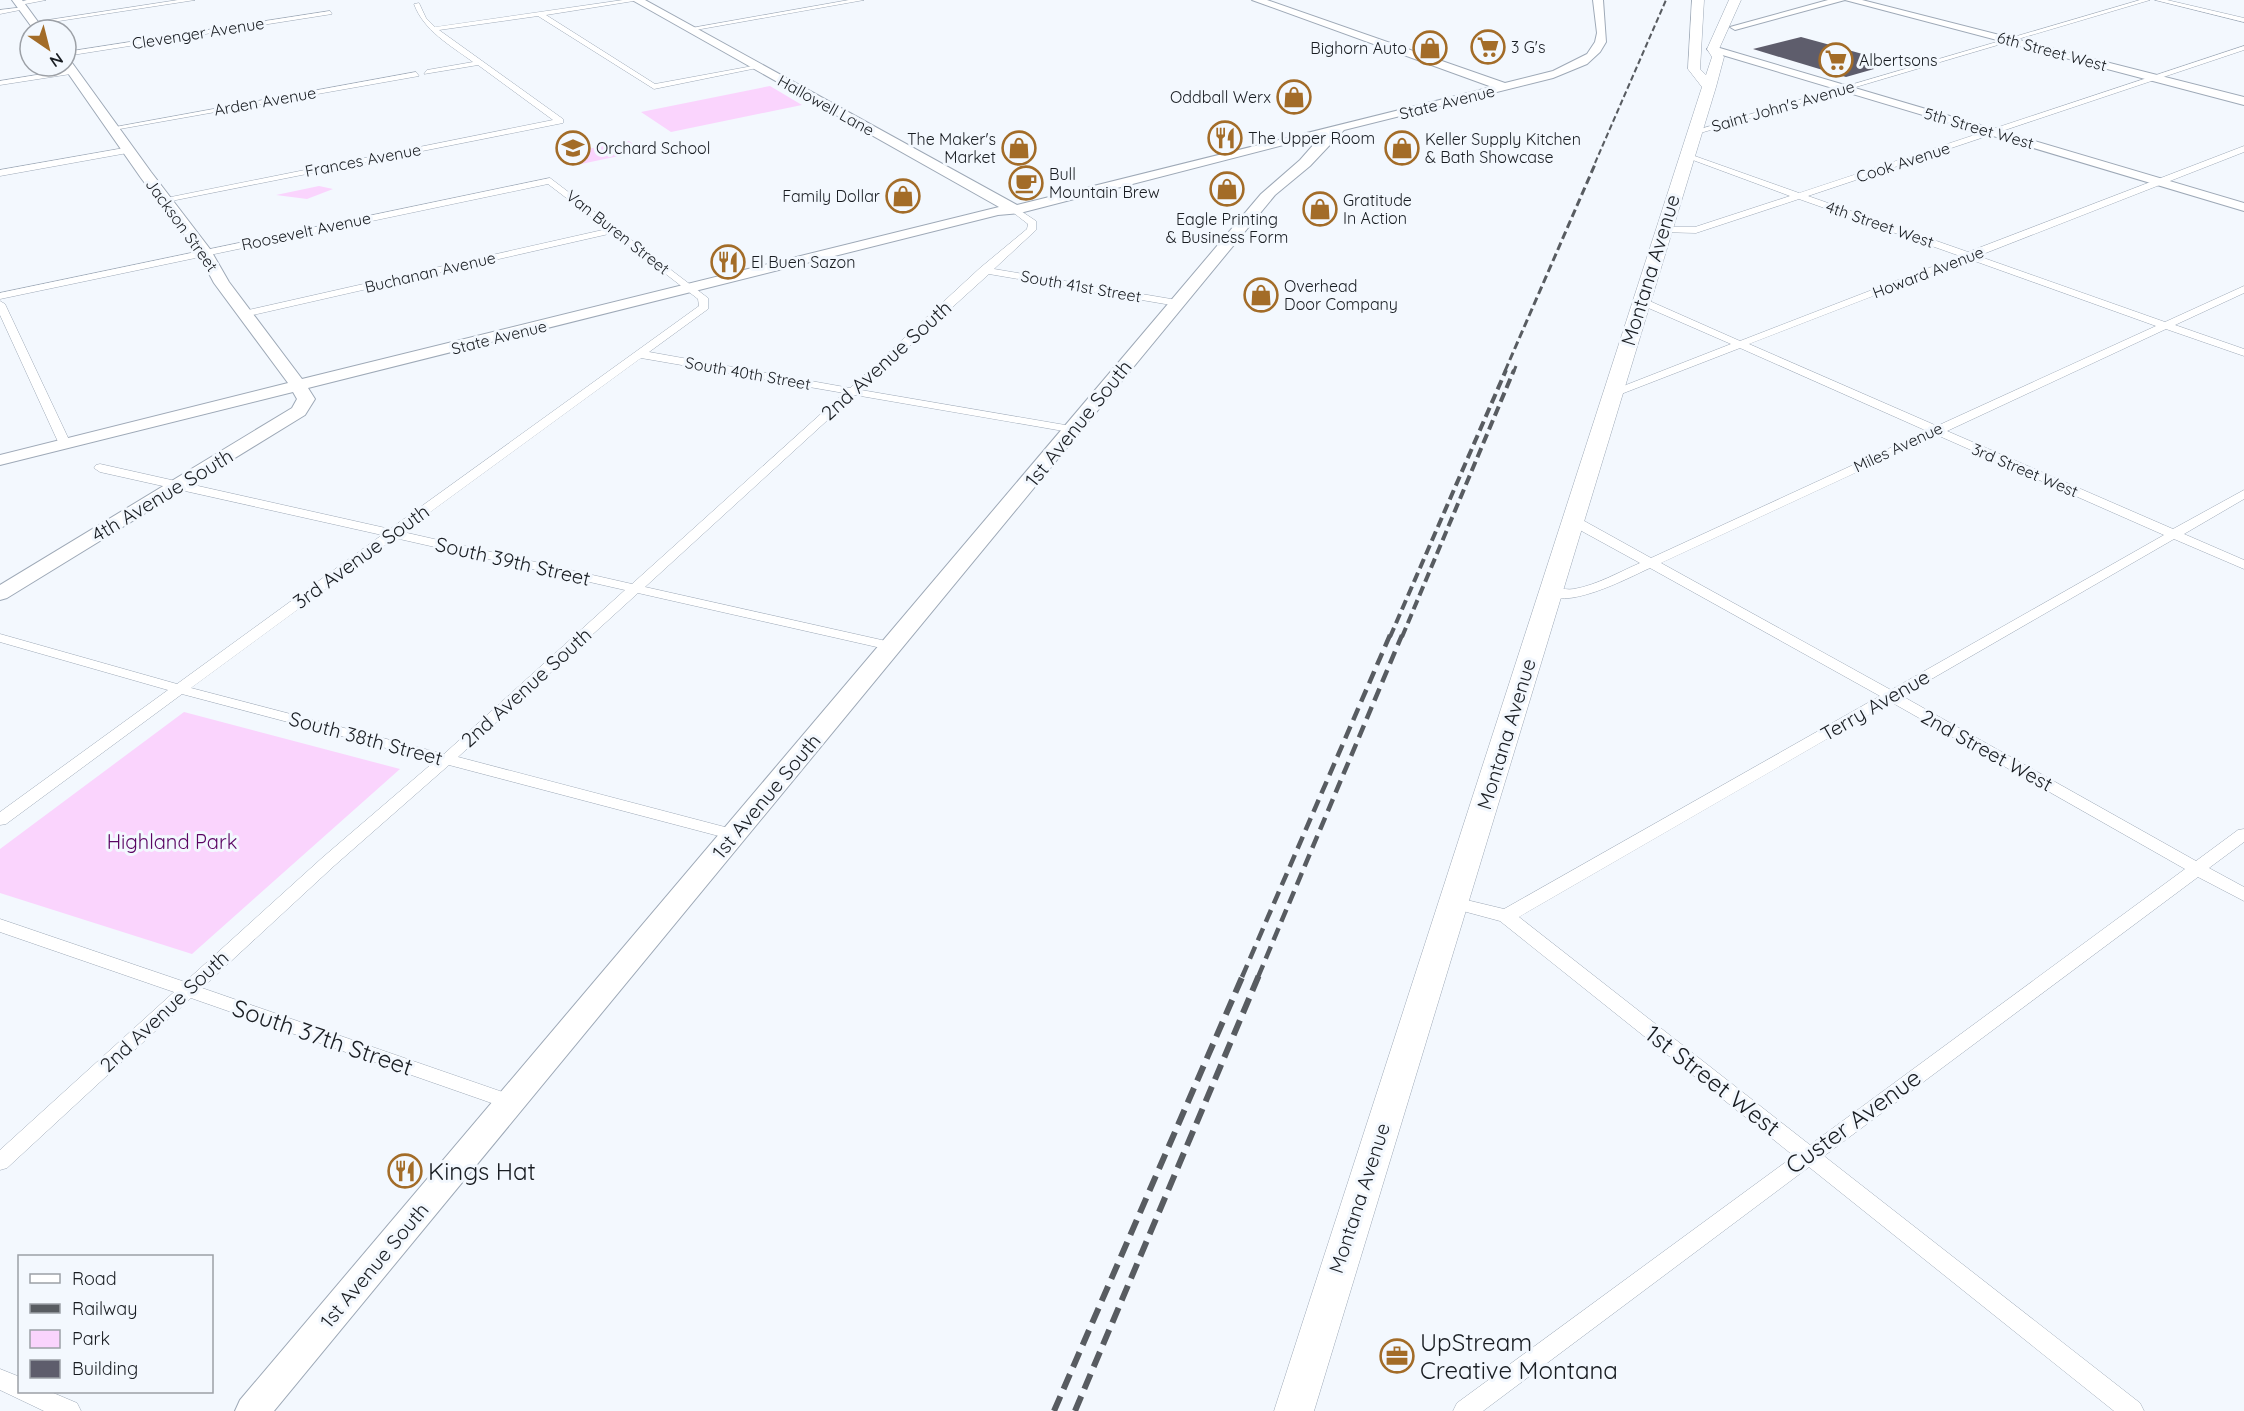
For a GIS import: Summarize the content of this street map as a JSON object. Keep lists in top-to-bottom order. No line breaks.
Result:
{"streets":{"main road":["Montana Avenue"],"street":["Clevenger Avenue","6th Street West","Arden Avenue","State Avenue","Hallowell Lane","Saint John's Avenue","5th Street West","Frances Avenue","Cook Avenue","4th Street West","Jackson Street","Roosevelt Avenue","Van Buren Street","Buchanan Avenue","Howard Avenue","South 41st Street","2nd Avenue South","South 40th Street","1st Avenue South","Miles Avenue","3rd Street West","4th Avenue South","3rd Avenue South","South 39th Street","Terry Avenue","South 38th Street","2nd Street West","South 37th Street","1st Street West","Custer Avenue"]},"crossings":[["6th Street West","Saint John's Avenue"],["6th Street West","Cook Avenue"],["Arden Avenue","Jackson Street"],["State Avenue","Hallowell Lane"],["State Avenue","Jackson Street"],["State Avenue","Van Buren Street"],["State Avenue","2nd Avenue South"],["State Avenue","1st Avenue South"],["State Avenue","4th Avenue South"],["State Avenue","3rd Avenue South"],["Hallowell Lane","2nd Avenue South"],["Saint John's Avenue","5th Street West"],["Saint John's Avenue","4th Street West"],["Saint John's Avenue","Montana Avenue"],["5th Street West","Cook Avenue"],["5th Street West","Montana Avenue"],["5th Street West","Howard Avenue"],["Frances Avenue","Jackson Street"],["Cook Avenue","4th Street West"],["Cook Avenue","Montana Avenue"],["4th Street West","Montana Avenue"],["4th Street West","Howard Avenue"],["4th Street West","Miles Avenue"],["Jackson Street","Roosevelt Avenue"],["Jackson Street","Buchanan Avenue"],["Jackson Street","4th Avenue South"],["Roosevelt Avenue","Van Buren Street"],["Van Buren Street","Buchanan Avenue"],["Van Buren Street","3rd Avenue South"],["Montana Avenue","Howard Avenue"],["Montana Avenue","Miles Avenue"],["Montana Avenue","3rd Street West"],["Montana Avenue","2nd Street West"],["Montana Avenue","1st Street West"],["Howard Avenue","3rd Street West"],["South 41st Street","2nd Avenue South"],["South 41st Street","1st Avenue South"],["2nd Avenue South","South 40th Street"],["2nd Avenue South","South 39th Street"],["2nd Avenue South","South 38th Street"],["2nd Avenue South","South 37th Street"],["South 40th Street","1st Avenue South"],["South 40th Street","3rd Avenue South"],["1st Avenue South","South 39th Street"],["1st Avenue South","South 38th Street"],["1st Avenue South","South 37th Street"],["Miles Avenue","3rd Street West"],["Miles Avenue","2nd Street West"],["3rd Street West","Terry Avenue"],["4th Avenue South","South 39th Street"],["3rd Avenue South","South 39th Street"],["3rd Avenue South","South 38th Street"],["Terry Avenue","2nd Street West"],["Terry Avenue","1st Street West"],["2nd Street West","Custer Avenue"],["1st Street West","Custer Avenue"]],"parks":["Highland Park"],"places":{"supermarket":["3 G's","Albertsons"],"shop":["Bighorn Auto","Oddball Werx","The Maker's Market","Keller Supply Kitchen & Bath Showcase","Eagle Printing & Business Form","Family Dollar","Gratitude In Action","Overhead Door Company"],"restaurant":["The Upper Room","El Buen Sazon","Kings Hat"],"school or university":["Orchard School"],"cafe":["Bull Mountain Brew"],"office":["UpStream Creative Montana"]},"legend":["Road","Railway","Park","Building"],"north":"bottom right"}
